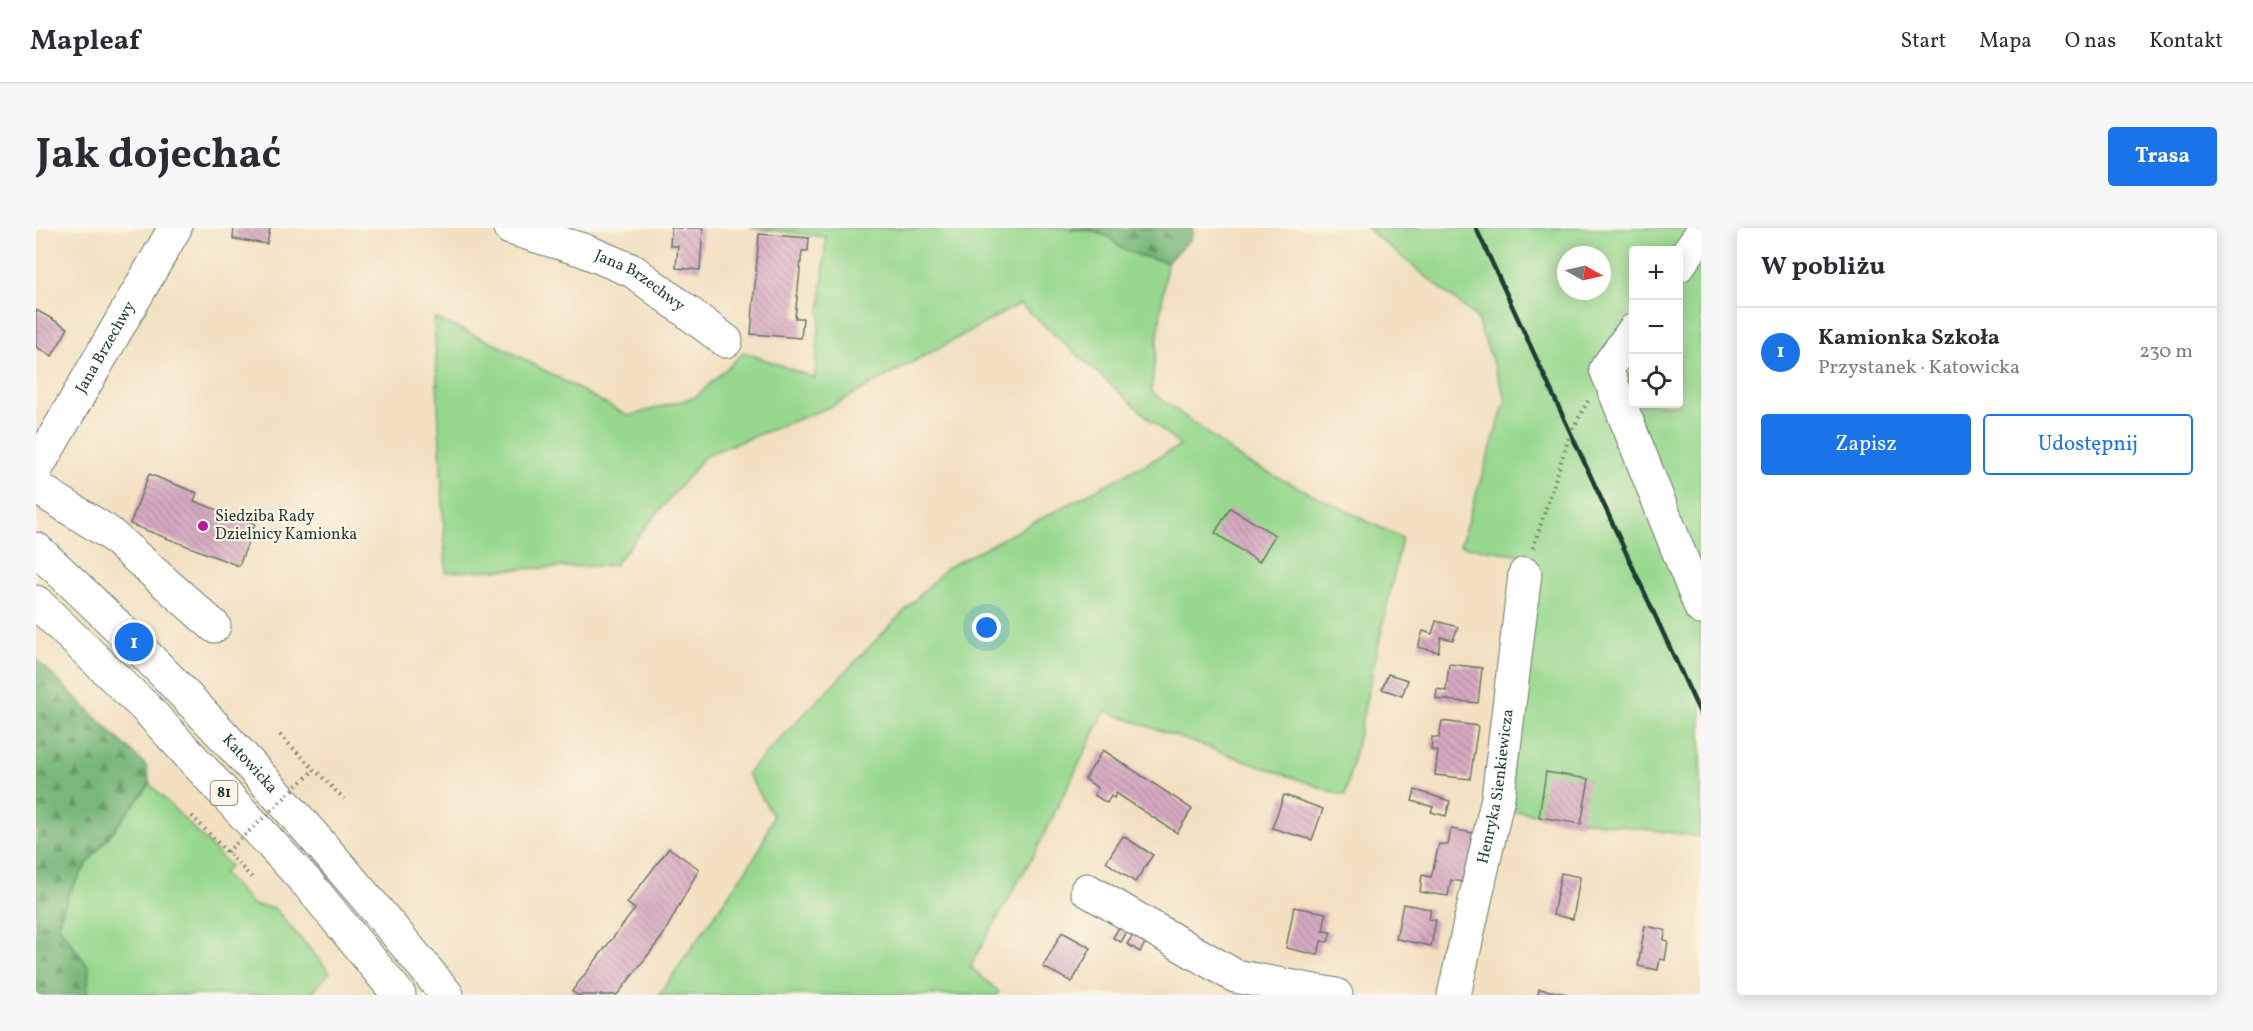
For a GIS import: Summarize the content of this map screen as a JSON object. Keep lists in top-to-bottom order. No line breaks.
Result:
{"streets":{"main road":["Jana Brzechwy","Katowicka","Henryka Sienkiewicza","81"]},"places":["Siedziba Rady Dzielnicy Kamionka"],"north":"right","page":{"header":"Mapleaf","nav":["Start","Mapa","O nas","Kontakt"],"title":"Jak dojechać","buttons":["Trasa",["Zapisz","Udostępnij"]],"heading":"W pobliżu","map_buttons":["+","−"],"list":[{"mark":"1","name":"Kamionka Szkoła","note":"Przystanek · Katowicka","value":"230 m"}],"pins":"1"}}
